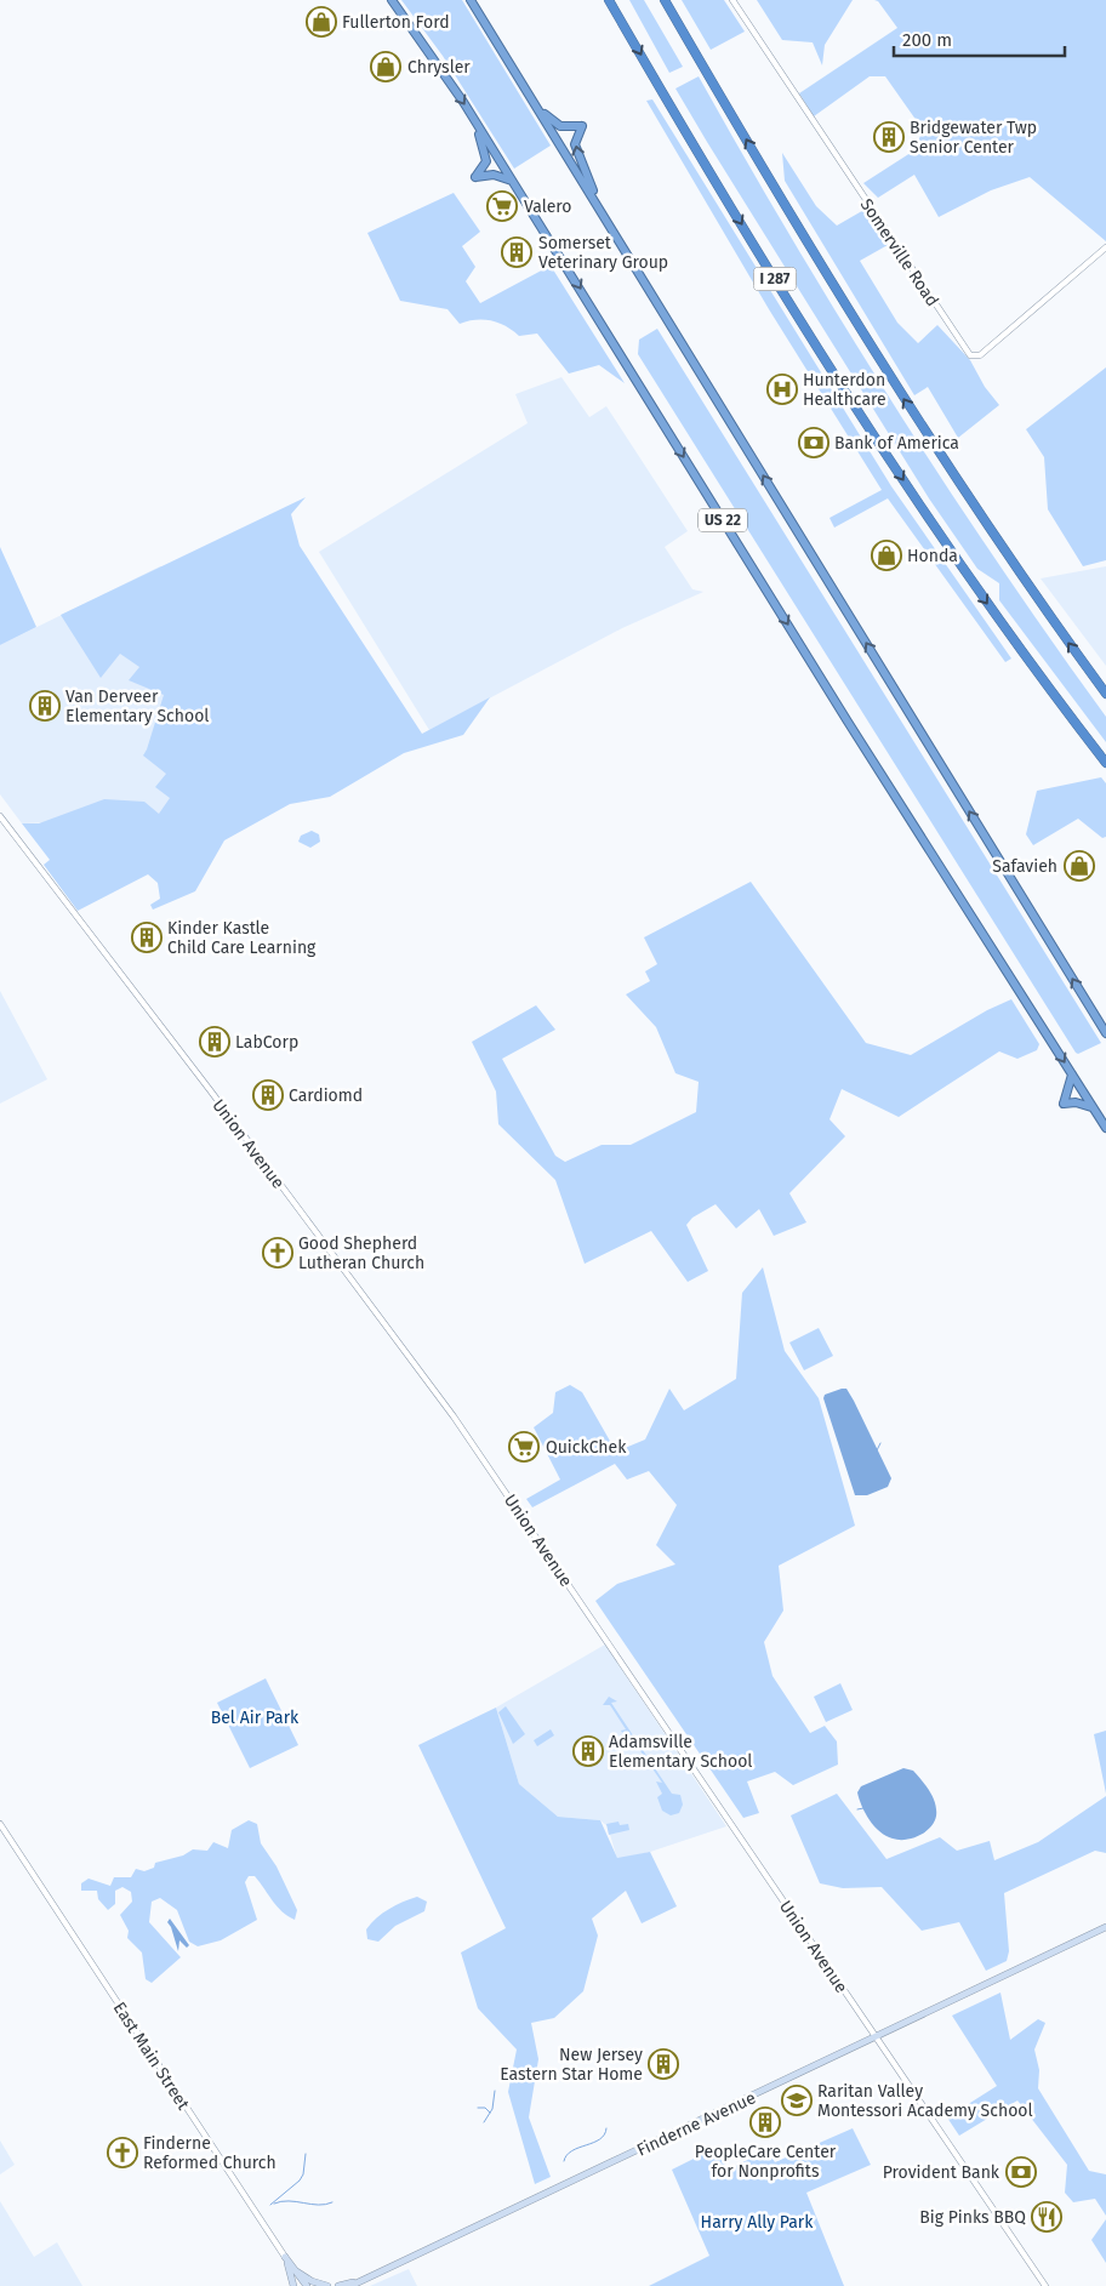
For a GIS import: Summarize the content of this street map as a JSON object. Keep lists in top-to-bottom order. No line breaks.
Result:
{"streets":{"highway":["I 287","US 22"],"main road":["East Main Street","Finderne Avenue"],"street":["Somerville Road","Union Avenue"]},"crossings":[["Union Avenue","Finderne Avenue"]],"parks":["Bel Air Park","Harry Ally Park"],"places":{"shop":["Fullerton Ford","Chrysler","Honda","Safavieh"],"building":["Bridgewater Twp Senior Center","Somerset Veterinary Group","Van Derveer Elementary School","Kinder Kastle Child Care Learning","LabCorp","Cardiomd","Adamsville Elementary School","New Jersey Eastern Star Home","PeopleCare Center for Nonprofits"],"supermarket":["Valero","QuickChek"],"hospital":["Hunterdon Healthcare"],"bank":["Bank of America","Provident Bank"],"church":["Good Shepherd Lutheran Church","Finderne Reformed Church"],"school or university":["Raritan Valley Montessori Academy School"],"restaurant":["Big Pinks BBQ"]},"scale_bar":"200 m"}
